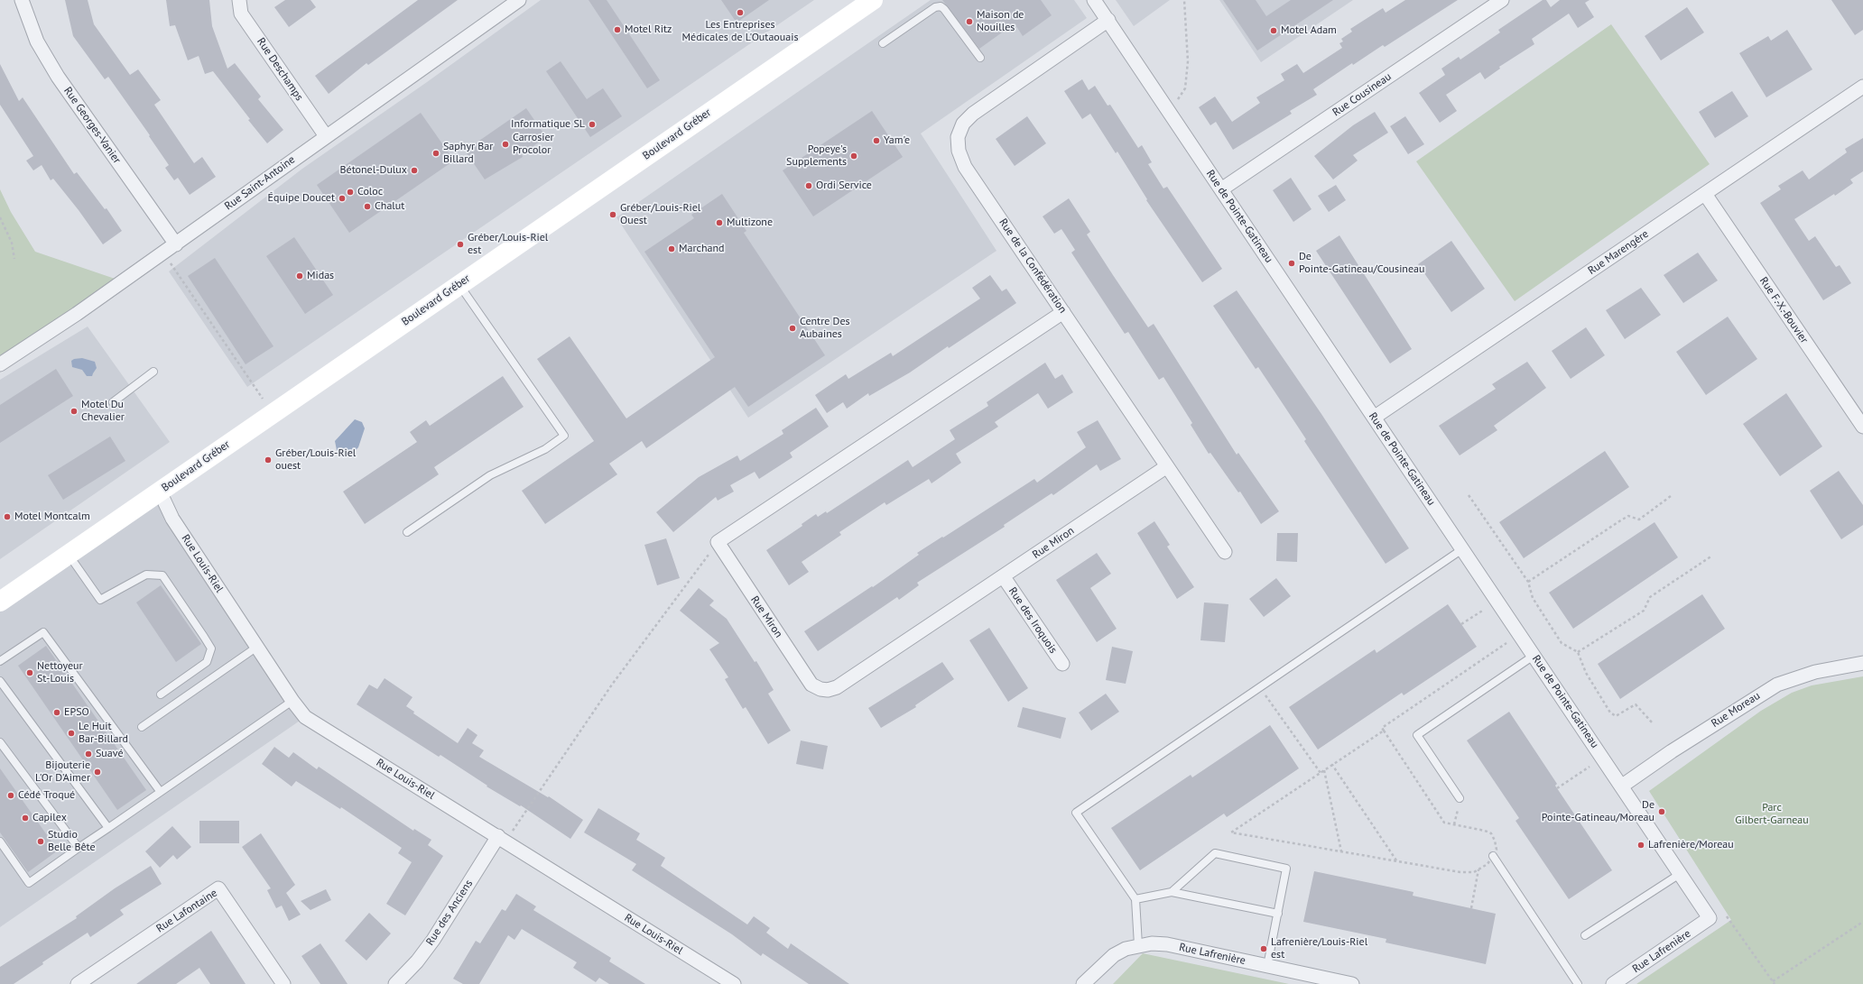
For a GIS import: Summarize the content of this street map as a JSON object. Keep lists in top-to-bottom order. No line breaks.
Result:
{"streets":{"main road":["Boulevard Gréber"],"street":["Rue Deschamps","Rue Cousineau","Rue Georges-Vanier","Rue Saint-Antoine","Rue de Pointe-Gatineau","Rue Marengère","Rue de la Confédération","Rue F.-X.-Bouvier","Rue Miron","Rue Louis-Riel","Rue des Iroquois","Rue Moreau","Rue Lafontaine","Rue des Anciens","Rue Lafrenière"]},"crossings":[["Rue Deschamps","Rue Saint-Antoine"],["Rue Cousineau","Rue de Pointe-Gatineau"],["Rue Georges-Vanier","Rue Saint-Antoine"],["Boulevard Gréber","Rue Louis-Riel"],["Rue de Pointe-Gatineau","Rue Marengère"],["Rue de Pointe-Gatineau","Rue de la Confédération"],["Rue de Pointe-Gatineau","Rue Moreau"],["Rue de Pointe-Gatineau","Rue Lafrenière"],["Rue Marengère","Rue F.-X.-Bouvier"],["Rue de la Confédération","Rue Miron"],["Rue Miron","Rue des Iroquois"],["Rue Louis-Riel","Rue des Anciens"]],"parks":["Parc Gilbert-Garneau"],"places":["Les Entreprises Médicales de L'Outaouais","Maison de Nouilles","Motel Ritz","Motel Adam","Informatique SL","Yam'e","Carrosier Procolor","Saphyr Bar Billard","Popeye's Supplements","Bétonel-Dulux","Ordi Service","Coloc","Équipe Doucet","Chalut","Gréber/Louis-Riel Ouest","Multizone","Gréber/Louis-Riel est","Marchand","De Pointe-Gatineau/Cousineau","Midas","Centre Des Aubaines","Motel Du Chevalier","Gréber/Louis-Riel ouest","Motel Montcalm","Nettoyeur St-Louis","EPSO","Le Huit Bar-Billard","Suavé","Bijouterie L'Or D'Aimer","Cédé Troqué","De Pointe-Gatineau/Moreau","Capilex","Studio Belle Bête","Lafrenière/Moreau","Lafrenière/Louis-Riel est"]}
